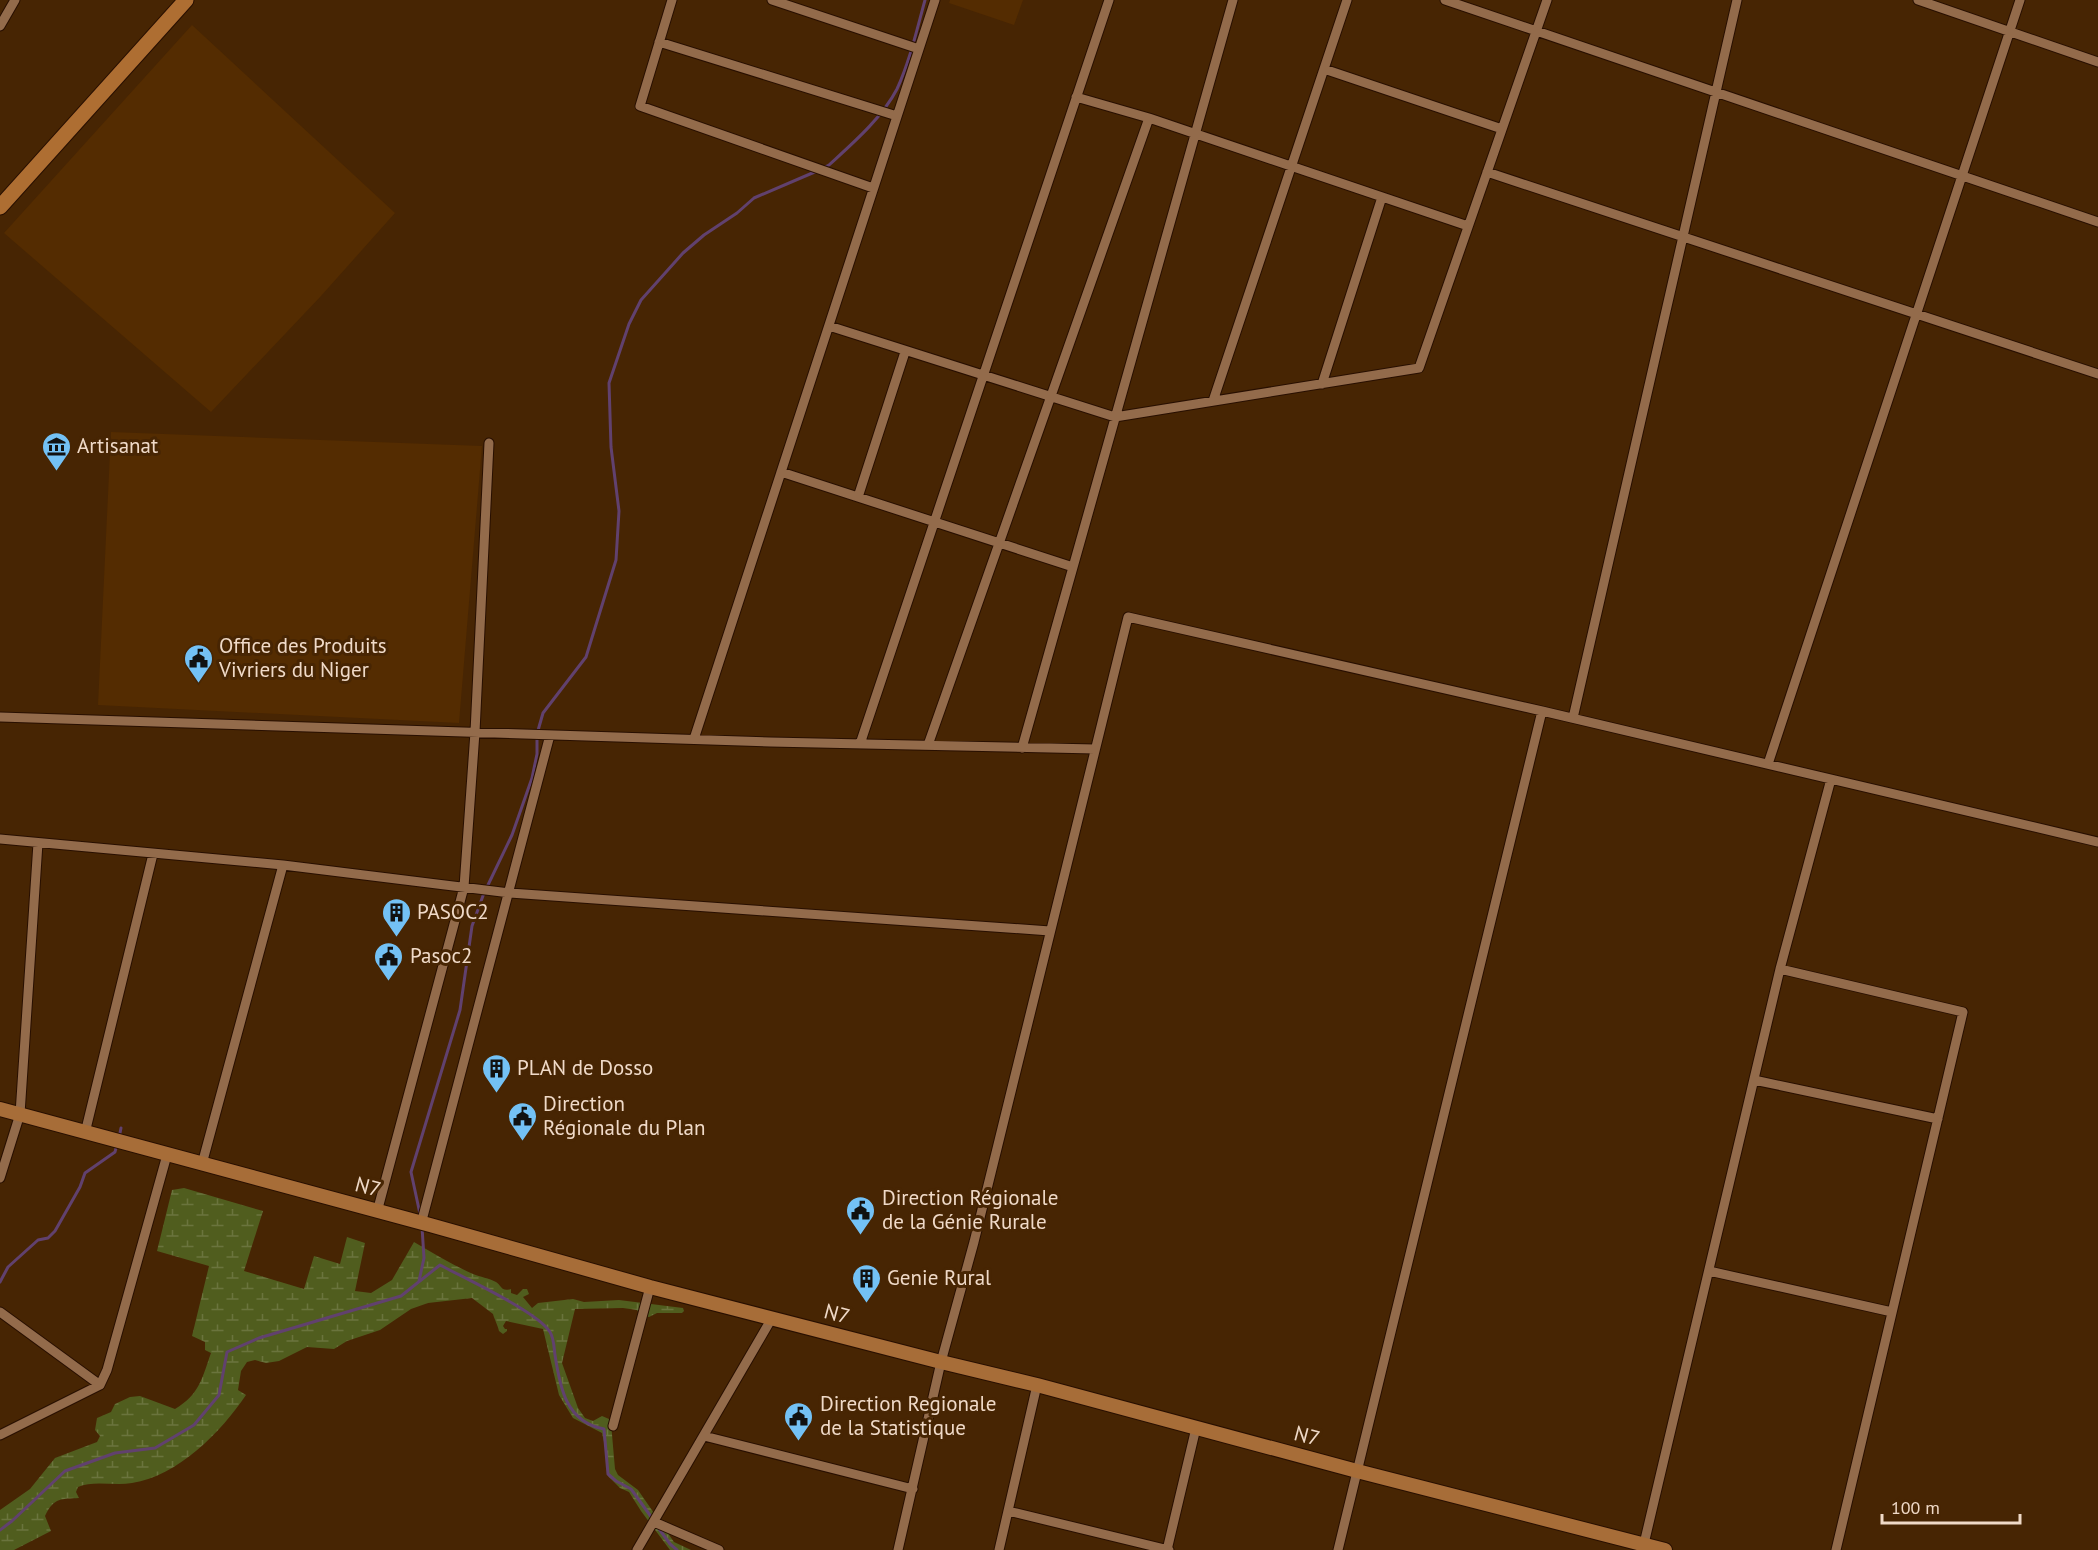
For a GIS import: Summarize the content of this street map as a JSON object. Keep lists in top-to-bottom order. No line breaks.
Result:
{"streets":{"main road":["N7"]},"places":{"museum":["Artisanat"],"public building":["Office des Produits Vivriers du Niger","Pasoc2","Direction Régionale du Plan","Direction Régionale de la Génie Rurale","Direction Regionale de la Statistique"],"building":["PASOC2","PLAN de Dosso","Genie Rural"]},"scale_bar":"100 m"}
